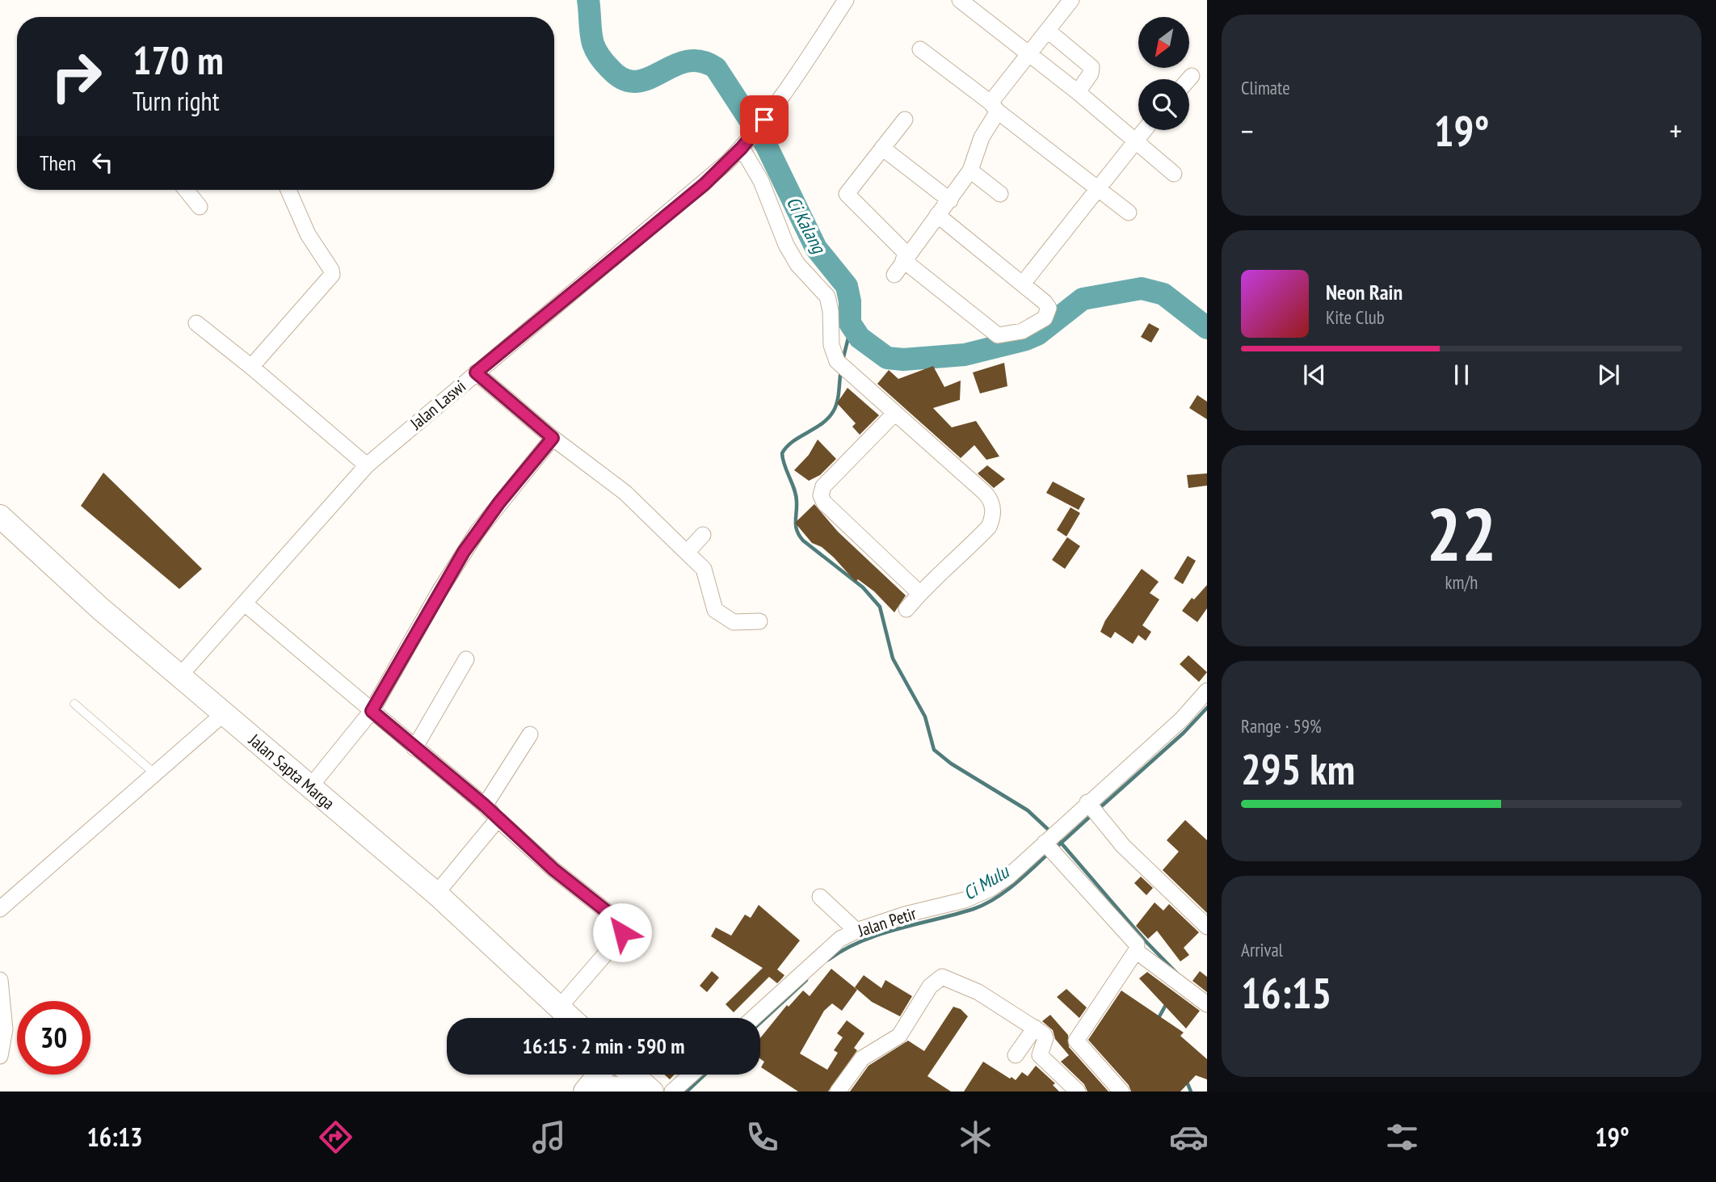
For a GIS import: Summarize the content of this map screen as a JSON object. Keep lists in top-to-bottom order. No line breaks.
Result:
{"streets":{"main road":["Jalan Sapta Marga"],"street":["Jalan Laswi","Jalan Petir"]},"crossings":[["Jalan Laswi","Jalan Sapta Marga"]],"water":["Ci Kalang","Ci Mulu"],"north":"bottom left","page":{"tile":["Climate",["22","km/h"],["Range · 59%","295 km"],["Arrival","16:15"]],"turn":["170 m","Turn right"],"heat":["−","19°","+"],"then":"Then","song":["Neon Rain","Kite Club"],"limit":"30","trip":"16:15 · 2 min · 590 m","tabs":["16:13","19°"]}}
